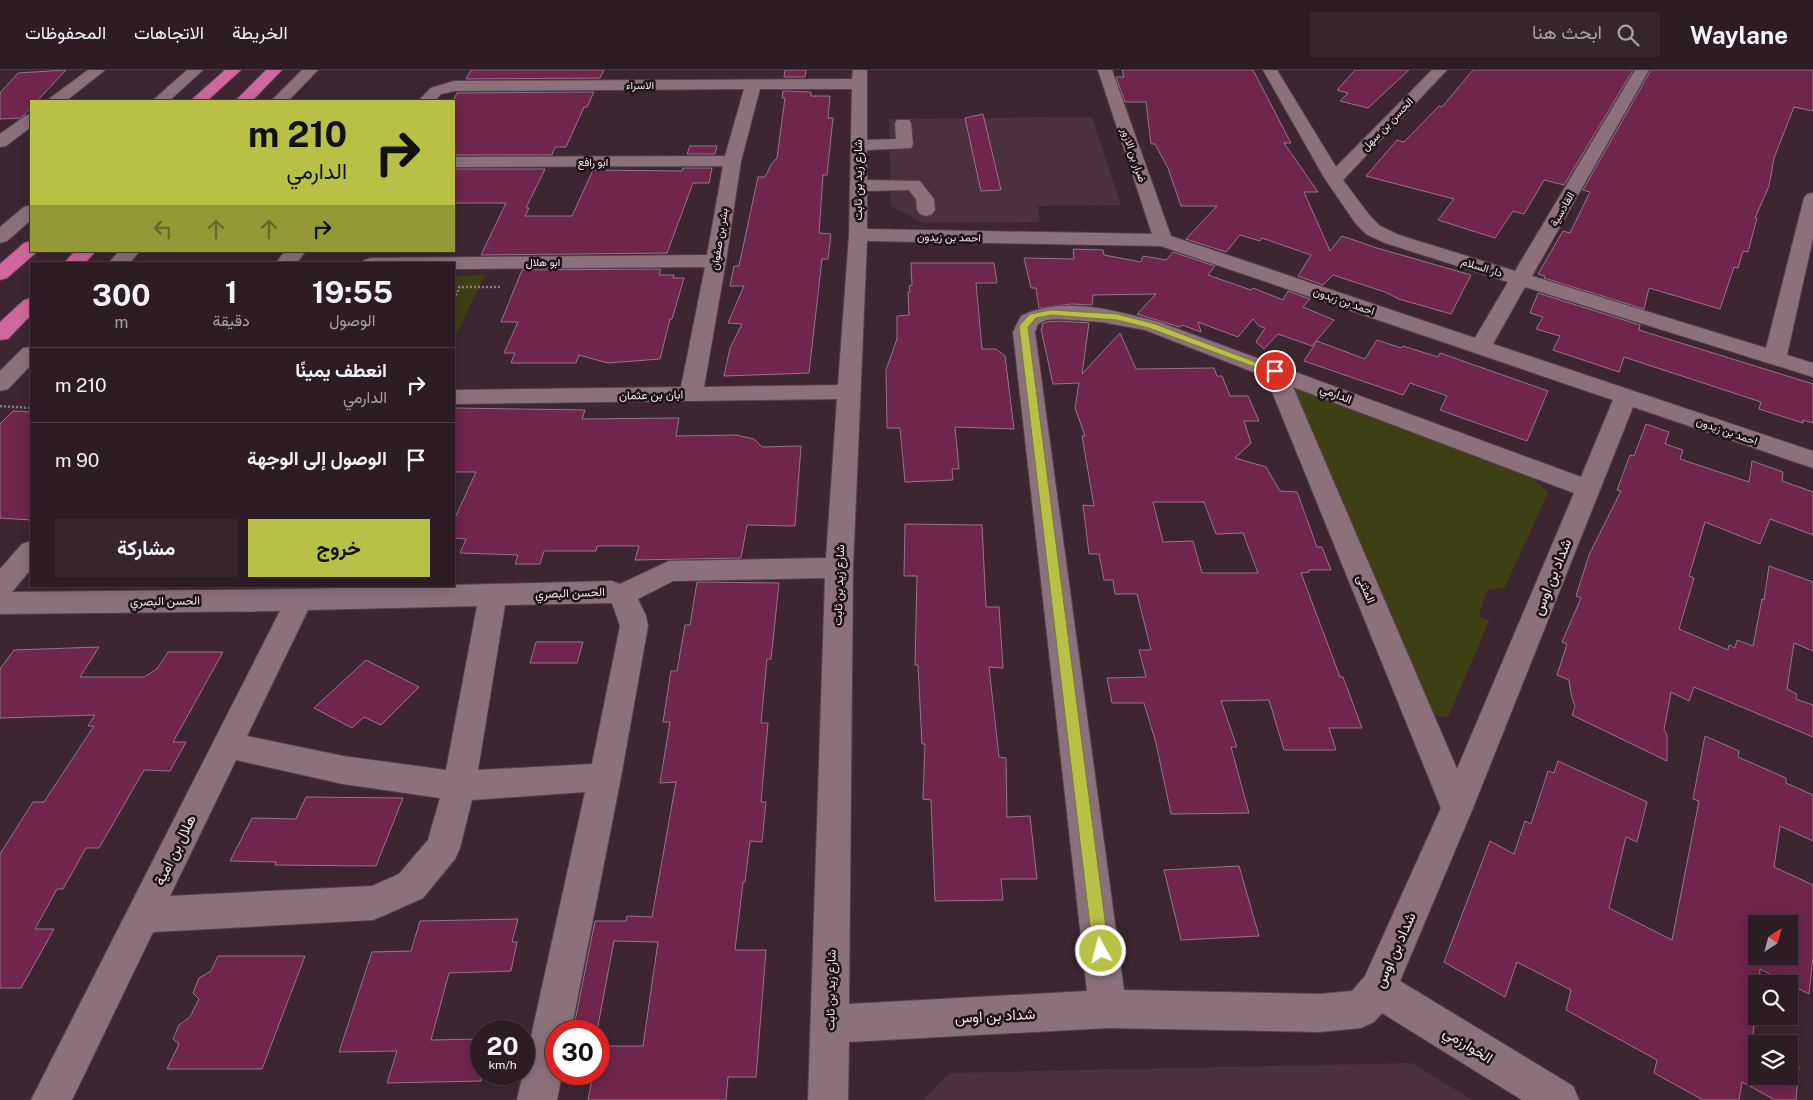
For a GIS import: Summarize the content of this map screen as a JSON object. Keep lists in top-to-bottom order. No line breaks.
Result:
{"streets":{"street":["الاسراء","الحسن بن سهل","ضرار بن الازور","ابو رافع","شارع زيد بن ثابت","القادسية","احمد بن زيدون","بشر بن صفوان","ابو هلال","دار السلام","الدارمي","ابان بن عثمان","شداد بن اوس","المثنى","الحسن البصري","هلال بن امية","الخوارزمي"]},"crossings":[["الاسراء","شارع زيد بن ثابت"],["الاسراء","بشر بن صفوان"],["الحسن بن سهل","دار السلام"],["ضرار بن الازور","احمد بن زيدون"],["ابو رافع","بشر بن صفوان"],["شارع زيد بن ثابت","احمد بن زيدون"],["شارع زيد بن ثابت","ابان بن عثمان"],["شارع زيد بن ثابت","شداد بن اوس"],["القادسية","احمد بن زيدون"],["القادسية","دار السلام"],["احمد بن زيدون","شداد بن اوس"],["بشر بن صفوان","ابو هلال"],["بشر بن صفوان","ابان بن عثمان"],["الدارمي","شداد بن اوس"],["الدارمي","المثنى"],["شداد بن اوس","المثنى"],["شداد بن اوس","الخوارزمي"],["الحسن البصري","هلال بن امية"]],"north":"top right","page":{"header":"Waylane","search":"ابحث هنا","nav":["الخريطة","الاتجاهات","المحفوظات"],"turn":["210 m","الدارمي"],"eta":["19:55","الوصول","1","دقيقة","300","m"],"list":[{"name":"انعطف يمينًا","note":"الدارمي","value":"210 m"},{"name":"الوصول إلى الوجهة","value":"90 m"}],"buttons":["خروج","مشاركة"],"speed":"20 km/h","limit":"30"}}
